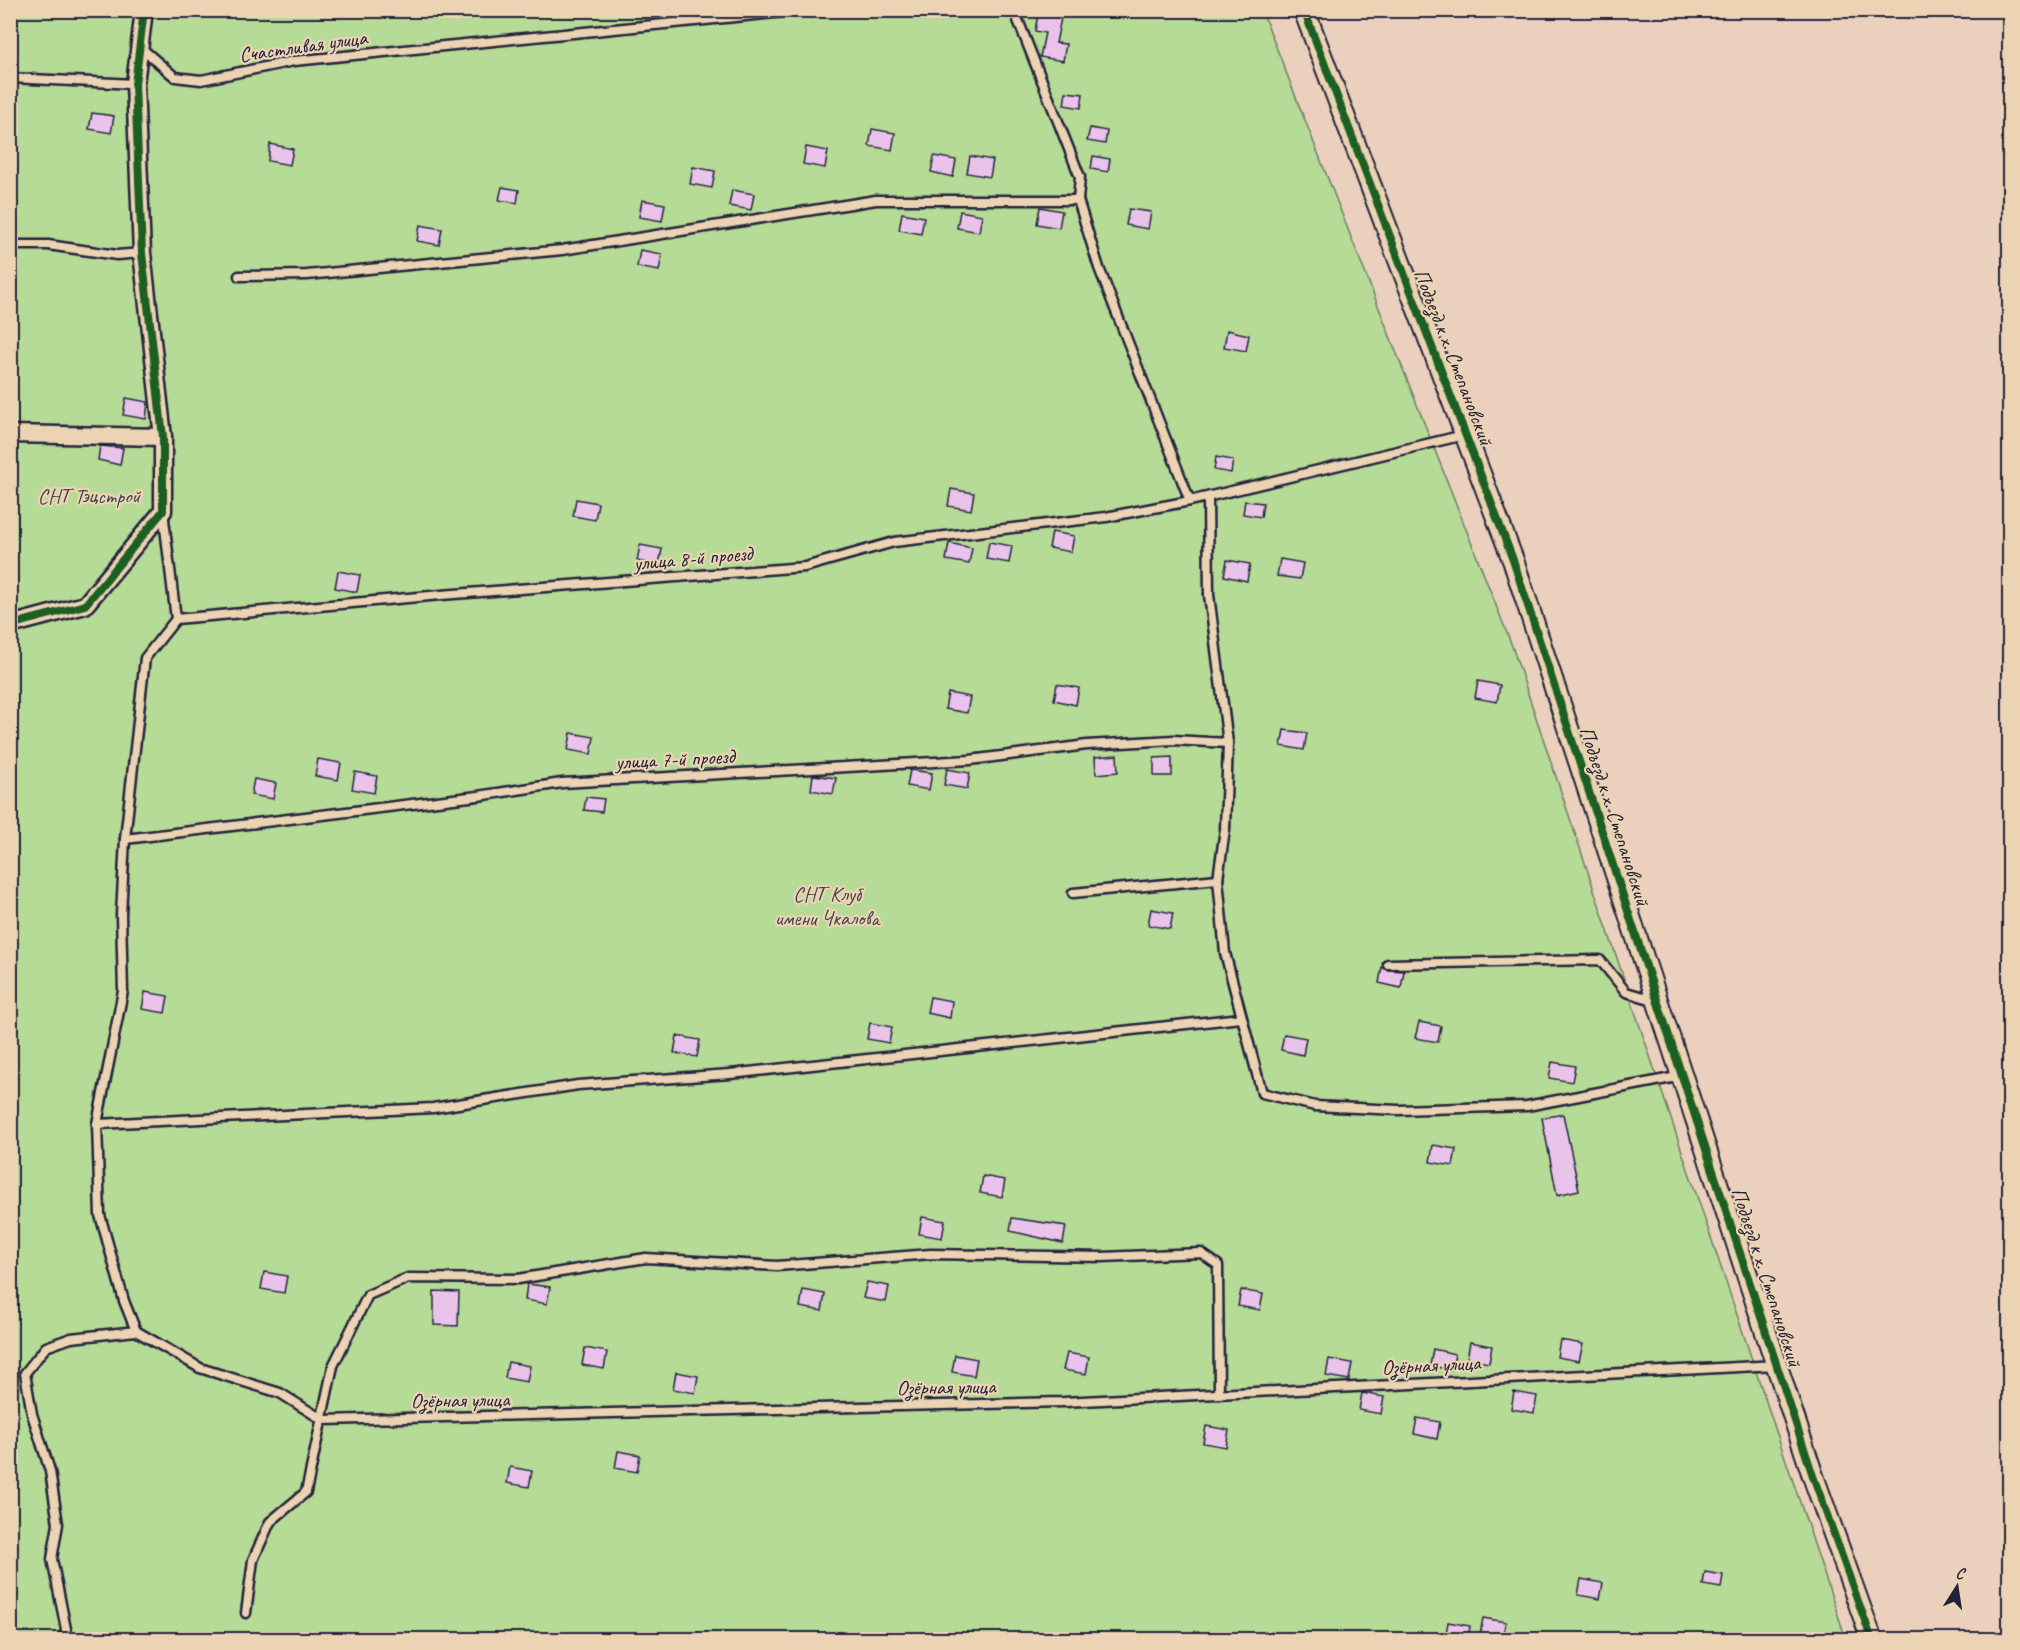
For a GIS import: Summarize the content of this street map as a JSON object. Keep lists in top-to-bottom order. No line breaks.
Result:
{"streets":{"street":["Подъезд к х. Степановский"],"lane":["Счастливая улица","улица 8-й проезд","улица 7-й проезд","Озёрная улица"]},"crossings":[["Подъезд к х. Степановский","улица 8-й проезд"],["Подъезд к х. Степановский","Озёрная улица"]],"parks":["СНТ Тэцстрой","СНТ Клуб имени Чкалова"],"north":"top"}
